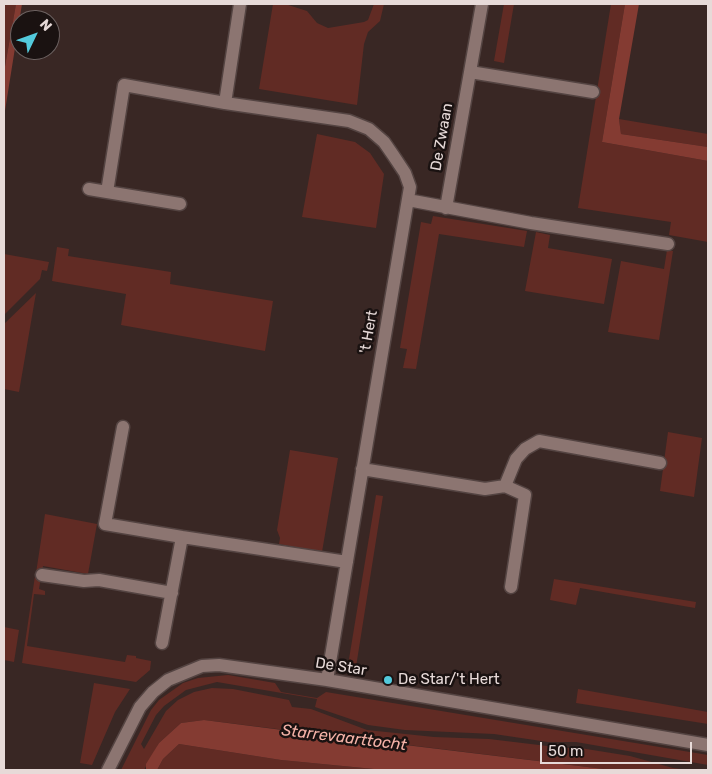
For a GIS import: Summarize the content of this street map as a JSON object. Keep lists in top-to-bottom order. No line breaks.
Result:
{"streets":{"street":["De Zwaan","'t Hert","De Star"]},"crossings":[["'t Hert","De Star"]],"water":["Starrevaarttocht"],"places":["De Star/'t Hert"],"scale_bar":"50 m","north":"top right"}
